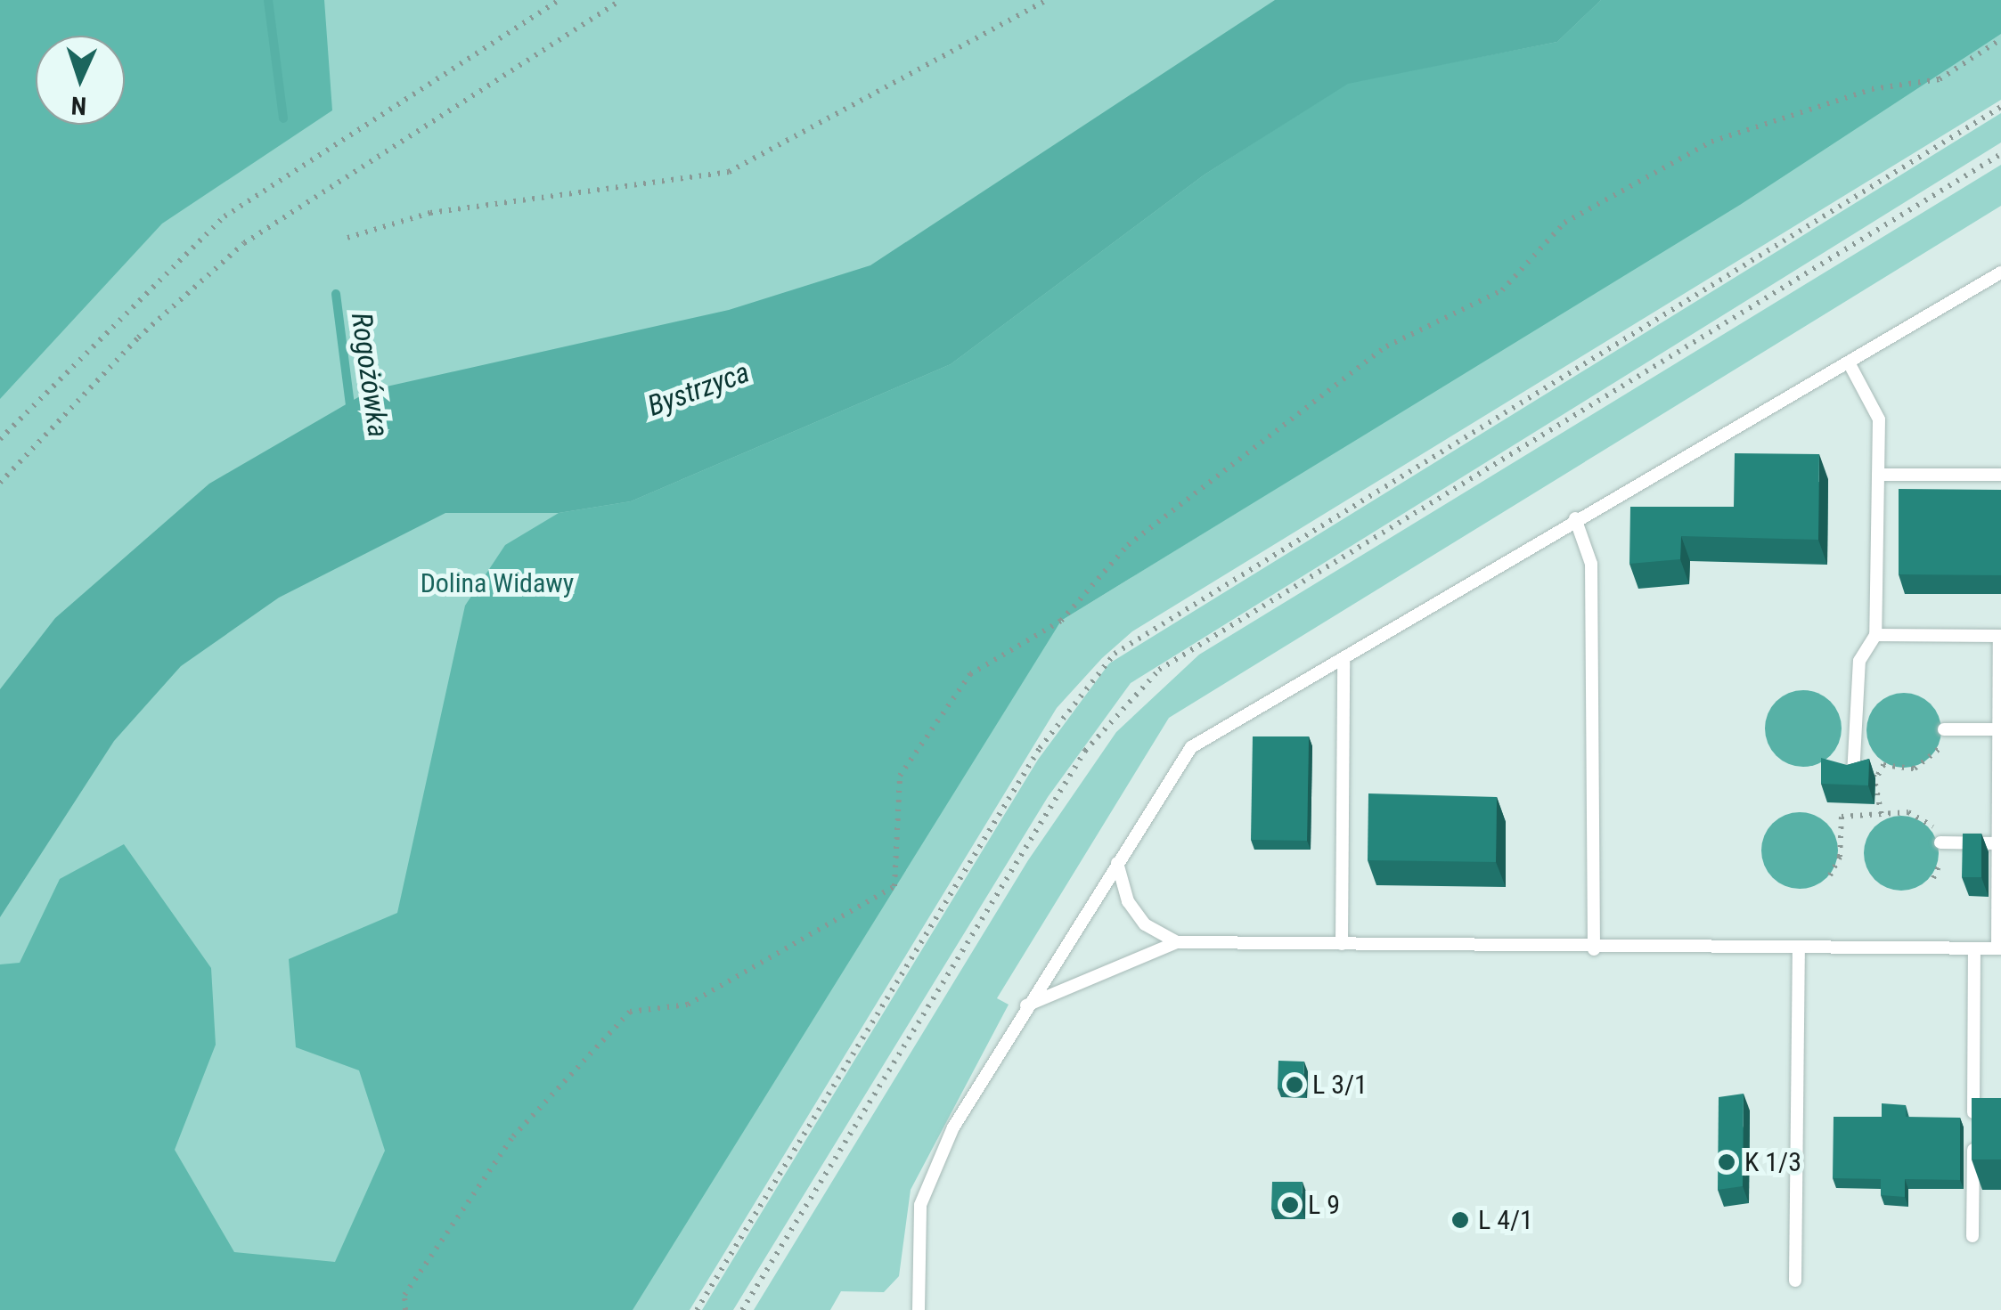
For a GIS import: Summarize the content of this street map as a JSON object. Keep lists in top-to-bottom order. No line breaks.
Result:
{"water":["Rogożówka","Bystrzyca"],"parks":["Dolina Widawy"],"places":["L 3/1","K 1/3","L 9","L 4/1"],"north":"bottom"}
